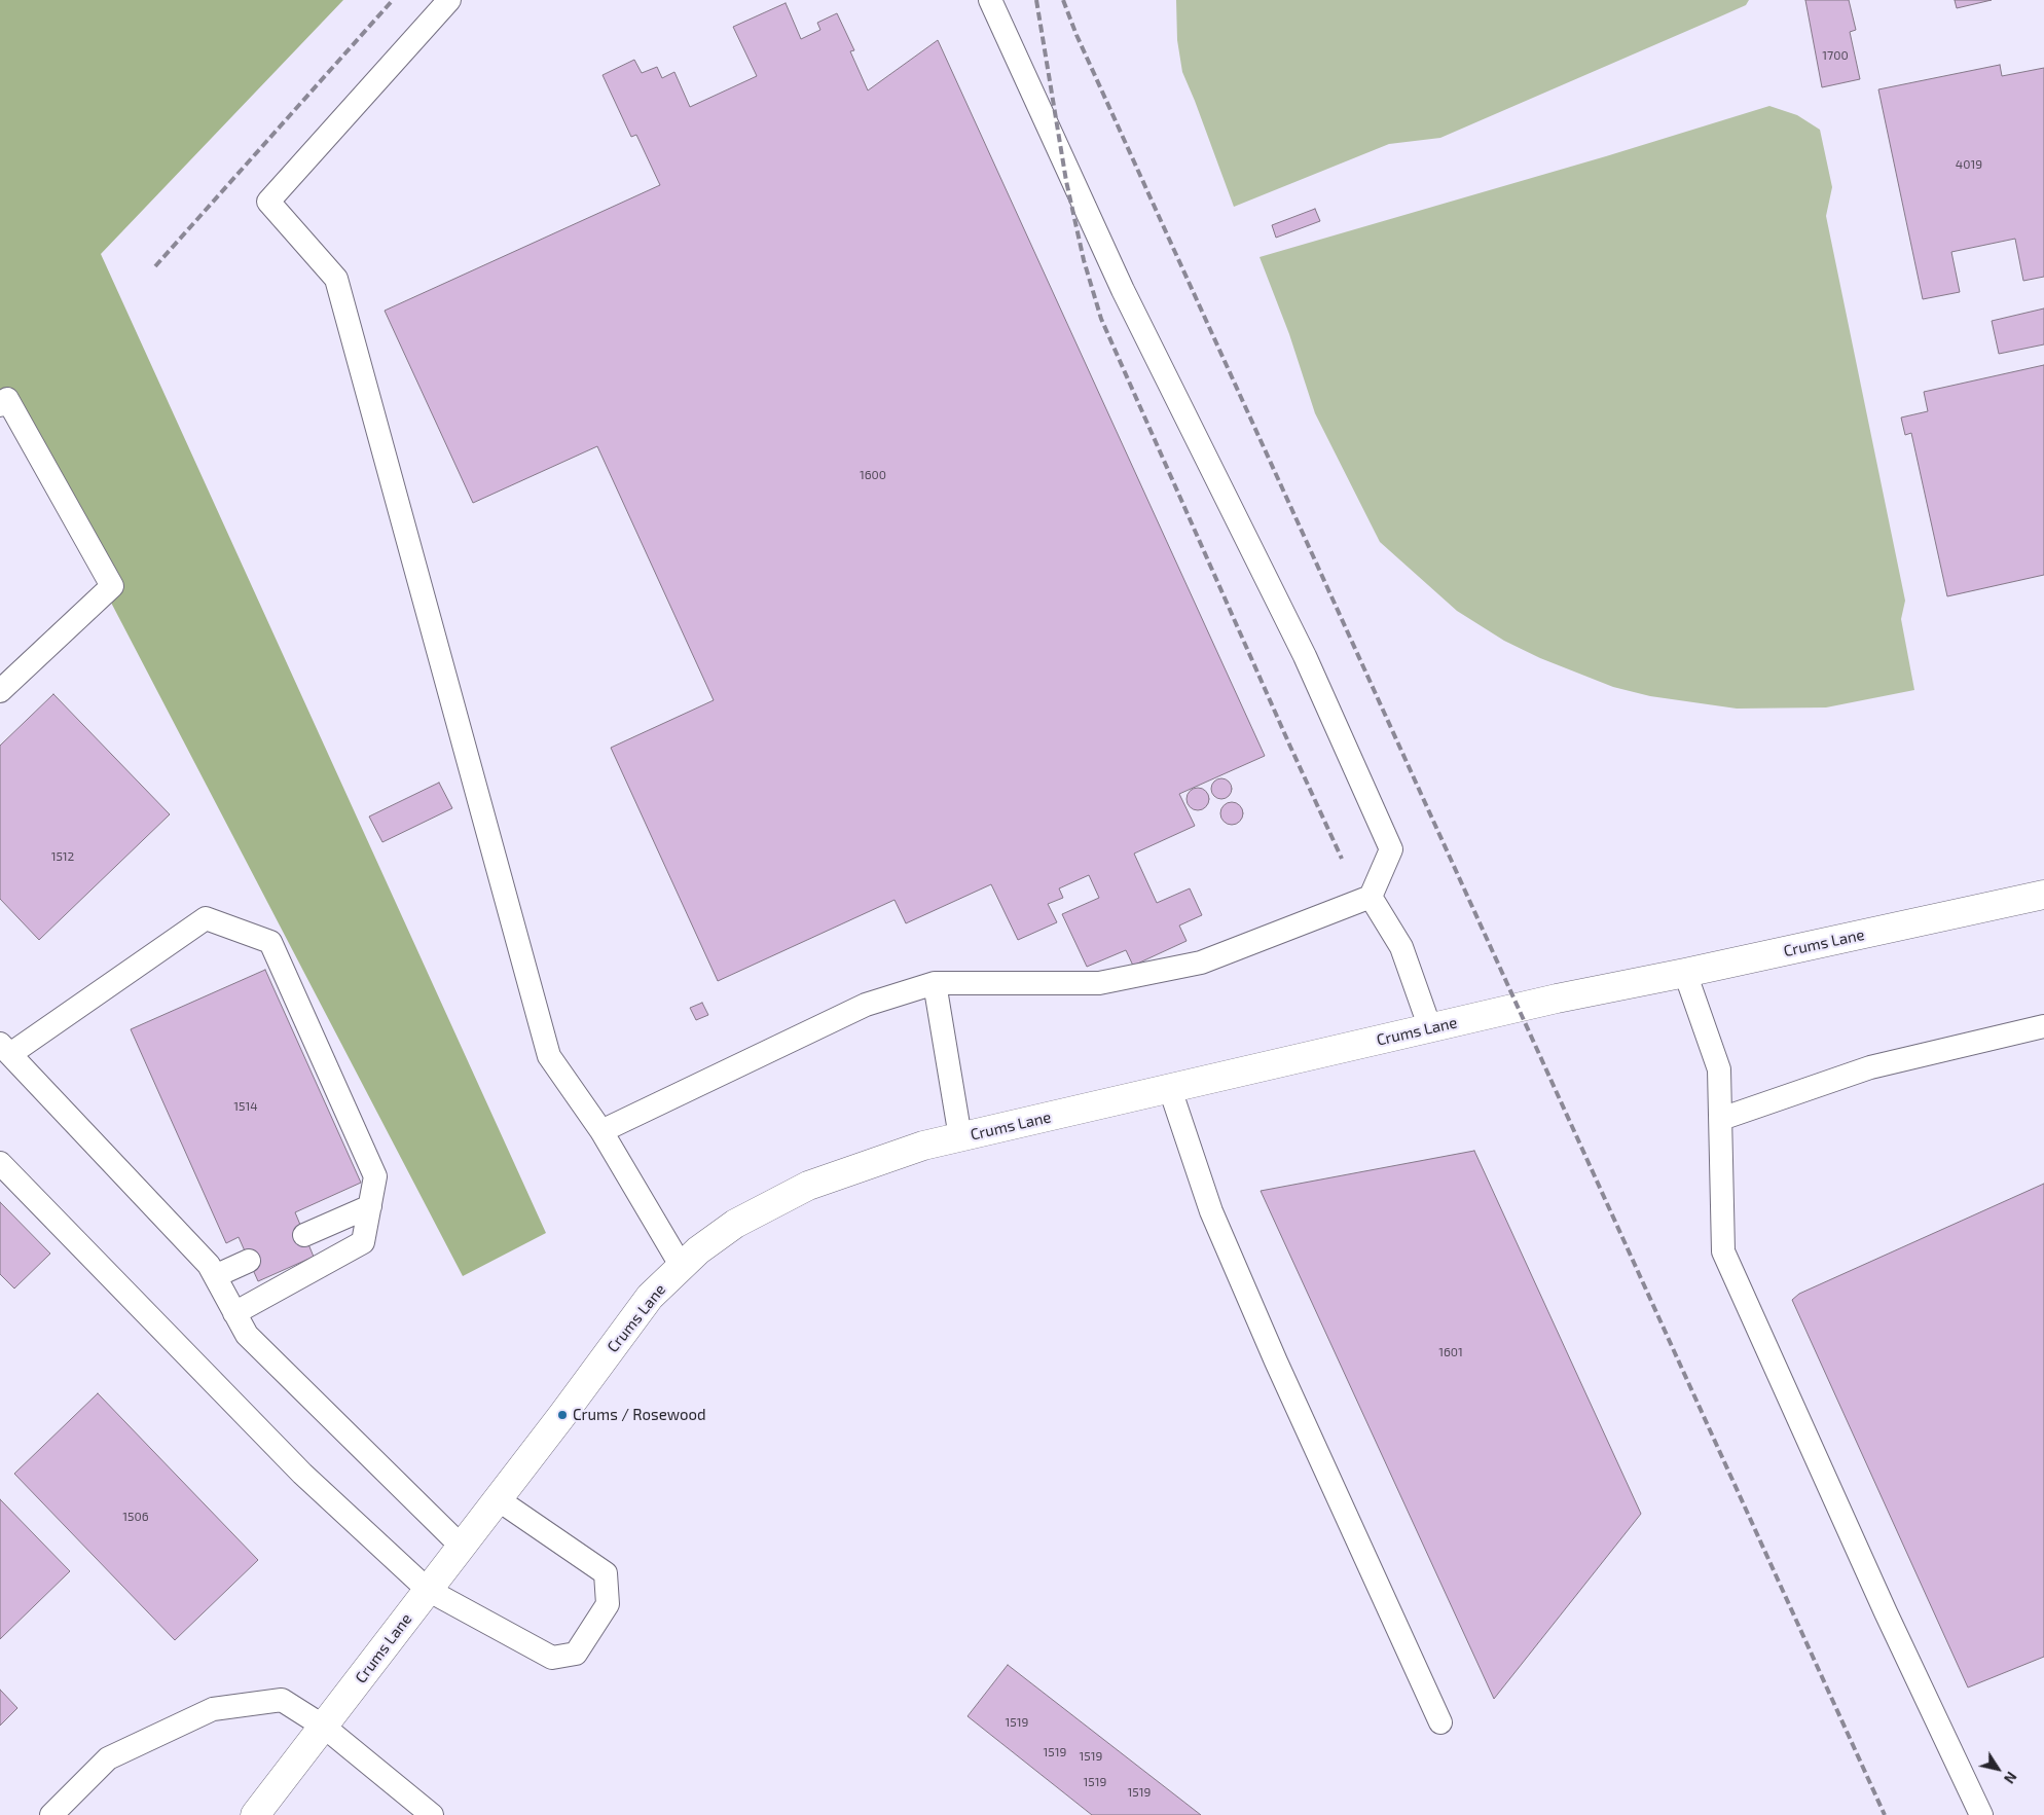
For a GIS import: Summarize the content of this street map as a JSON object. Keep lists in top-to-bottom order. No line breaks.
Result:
{"streets":{"street":["Crums Lane"]},"places":["Crums / Rosewood"],"house_numbers":["1700","4019","1600","1512","1514","1601","1506","1519","1519","1519","1519","1519"],"north":"bottom right"}
